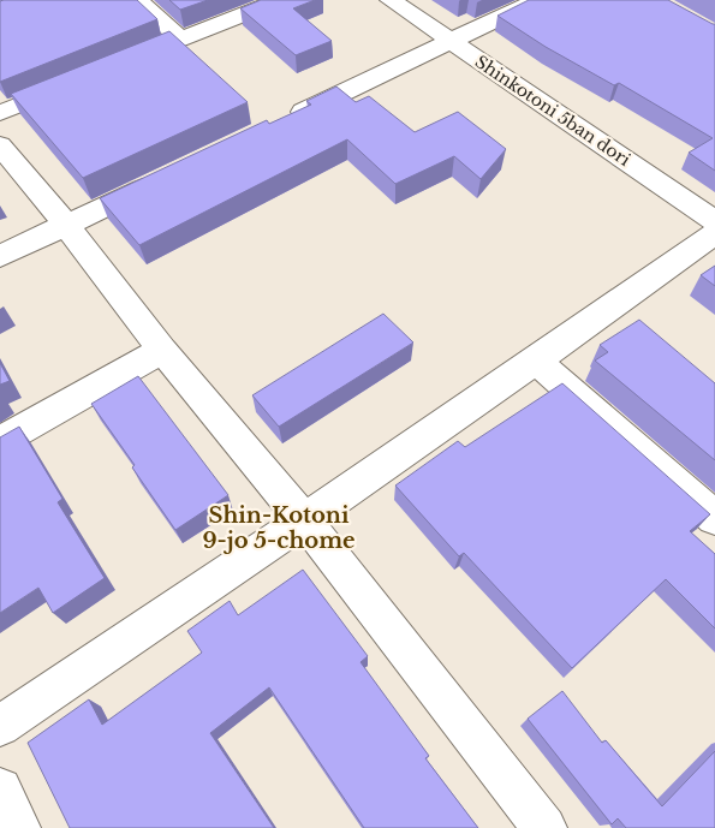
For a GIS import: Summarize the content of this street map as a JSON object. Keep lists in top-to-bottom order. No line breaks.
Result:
{"streets":{"street":["Shinkotoni 5ban dori"]},"districts":["Shin-Kotoni 9-jo 5-chome"]}
